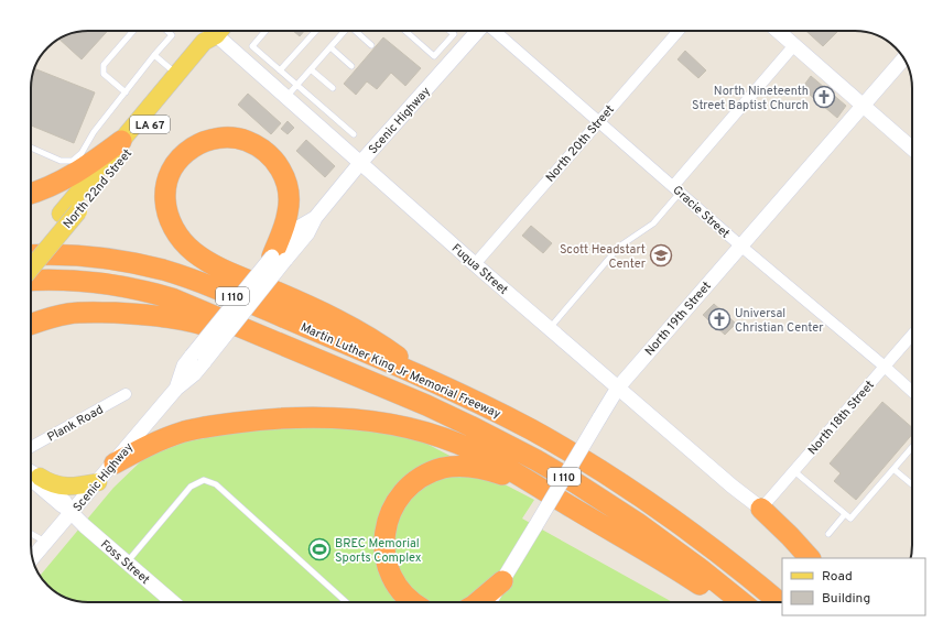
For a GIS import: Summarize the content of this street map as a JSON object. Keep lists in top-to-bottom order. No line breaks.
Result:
{"streets":{"highway":["I 110","Martin Luther King Jr Memorial Freeway"],"main road":["LA 67","North 22nd Street"],"street":["Scenic Highway","North 20th Street","Gracie Street","Fuqua Street","North 19th Street","North 18th Street","Plank Road","Foss Street"]},"crossings":[["Scenic Highway","Fuqua Street"],["Scenic Highway","Foss Street"],["North 20th Street","Gracie Street"],["North 20th Street","Fuqua Street"],["Gracie Street","North 19th Street"],["Gracie Street","North 18th Street"],["Fuqua Street","North 19th Street"],["Fuqua Street","North 18th Street"]],"places":{"church":["North Nineteenth Street Baptist Church","Universal Christian Center"],"school or university":["Scott Headstart Center"],"sports":["BREC Memorial Sports Complex"]},"legend":["Road","Building"]}
